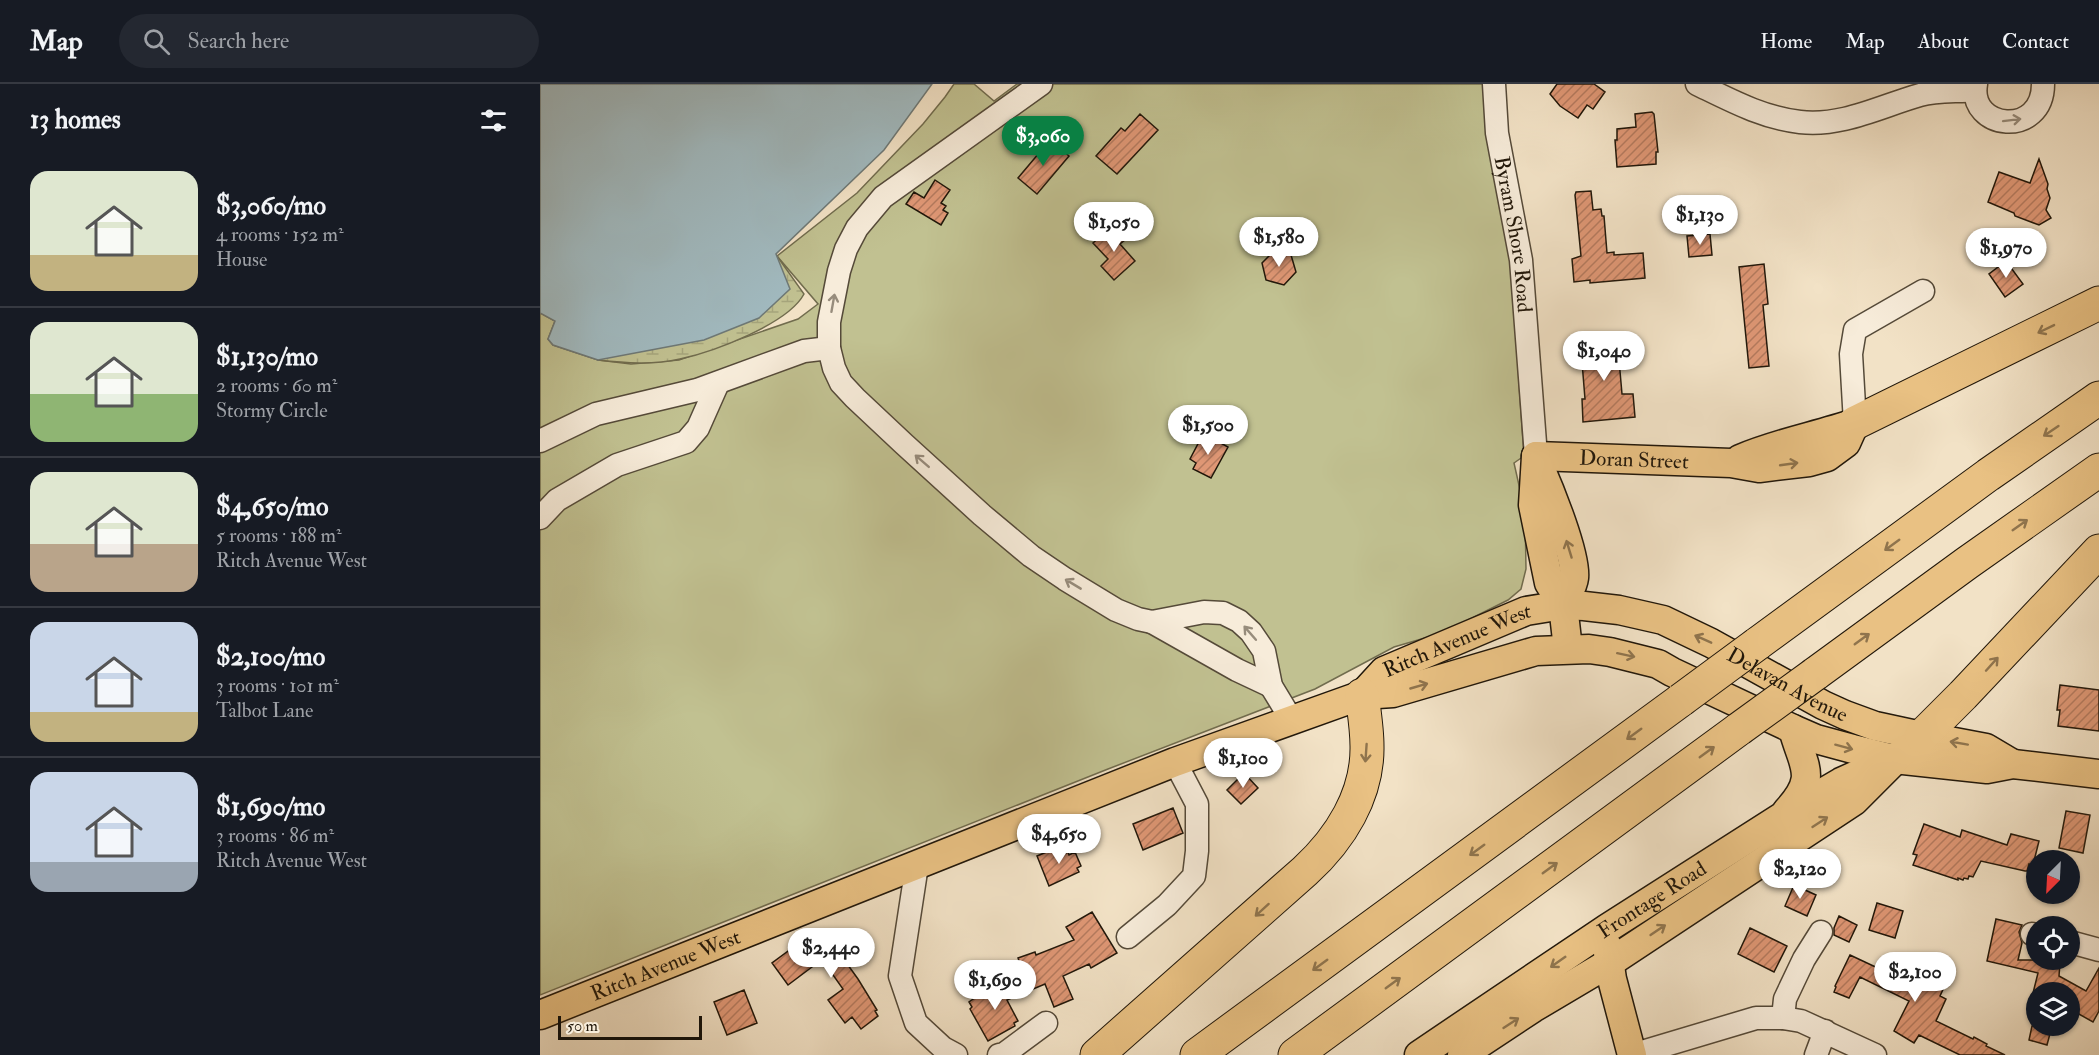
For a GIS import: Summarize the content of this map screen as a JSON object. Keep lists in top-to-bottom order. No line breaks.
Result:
{"streets":{"main road":["Byram Shore Road","Doran Street","Ritch Avenue West","Delavan Avenue","Frontage Road"]},"crossings":[["Byram Shore Road","Doran Street"],["Byram Shore Road","Ritch Avenue West"],["Byram Shore Road","Delavan Avenue"],["Ritch Avenue West","Delavan Avenue"],["Delavan Avenue","Frontage Road"]],"scale_bar":"50 m","north":"bottom left","page":{"header":"Map","search":"Search here","nav":["Home","Map","About","Contact"],"heading":"13 homes","price":["$3,060","$1,130","$1,050","$1,580","$1,970","$1,040","$1,500","$1,100","$4,650","$2,120","$2,440","$2,100","$1,690"],"list":[{"name":"$3,060/mo","note":"4 rooms · 152 m² · House"},{"name":"$1,130/mo","note":"2 rooms · 60 m² · Stormy Circle"},{"name":"$4,650/mo","note":"5 rooms · 188 m² · Ritch Avenue West"},{"name":"$2,100/mo","note":"3 rooms · 101 m² · Talbot Lane"},{"name":"$1,690/mo","note":"3 rooms · 86 m² · Ritch Avenue West"}],"scale":"50 m"}}
